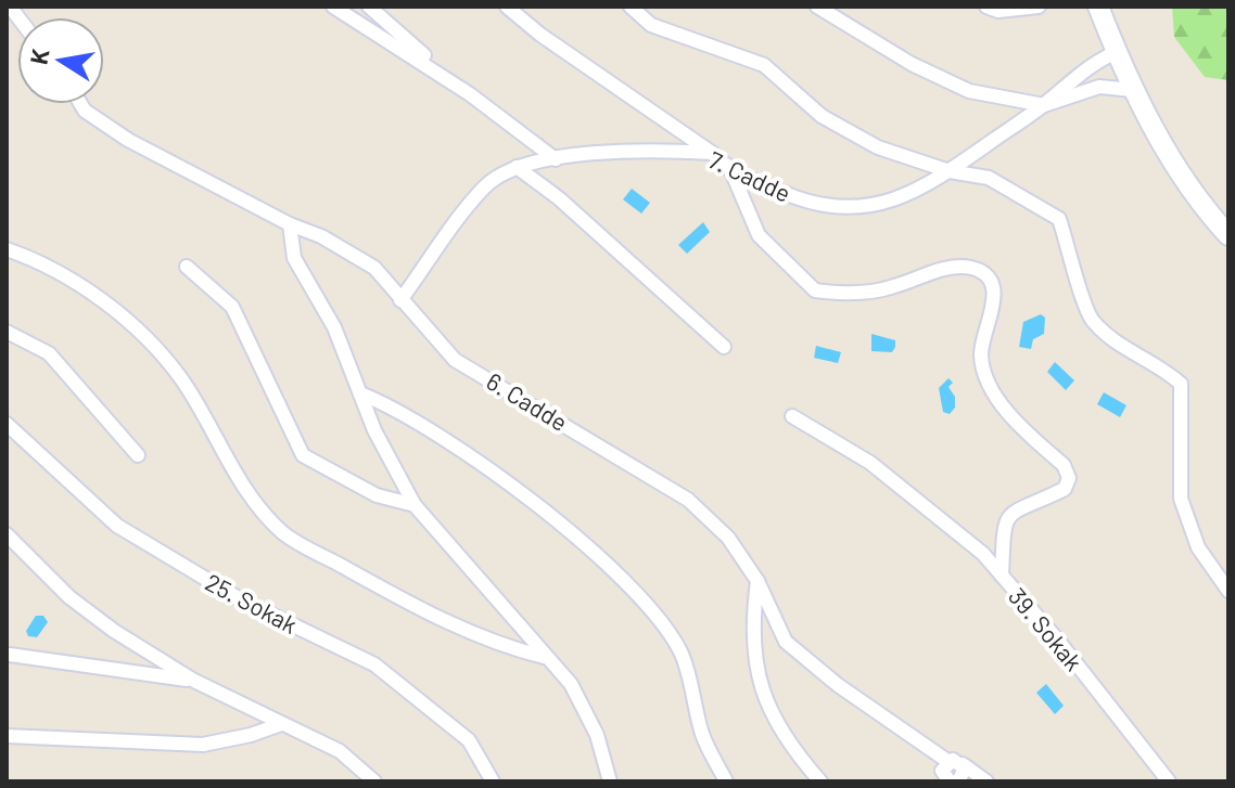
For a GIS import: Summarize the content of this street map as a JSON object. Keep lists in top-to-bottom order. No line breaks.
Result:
{"streets":{"street":["7. Cadde","6. Cadde","25. Sokak","39. Sokak"]},"crossings":[["7. Cadde","6. Cadde"],["7. Cadde","39. Sokak"]],"north":"left"}
